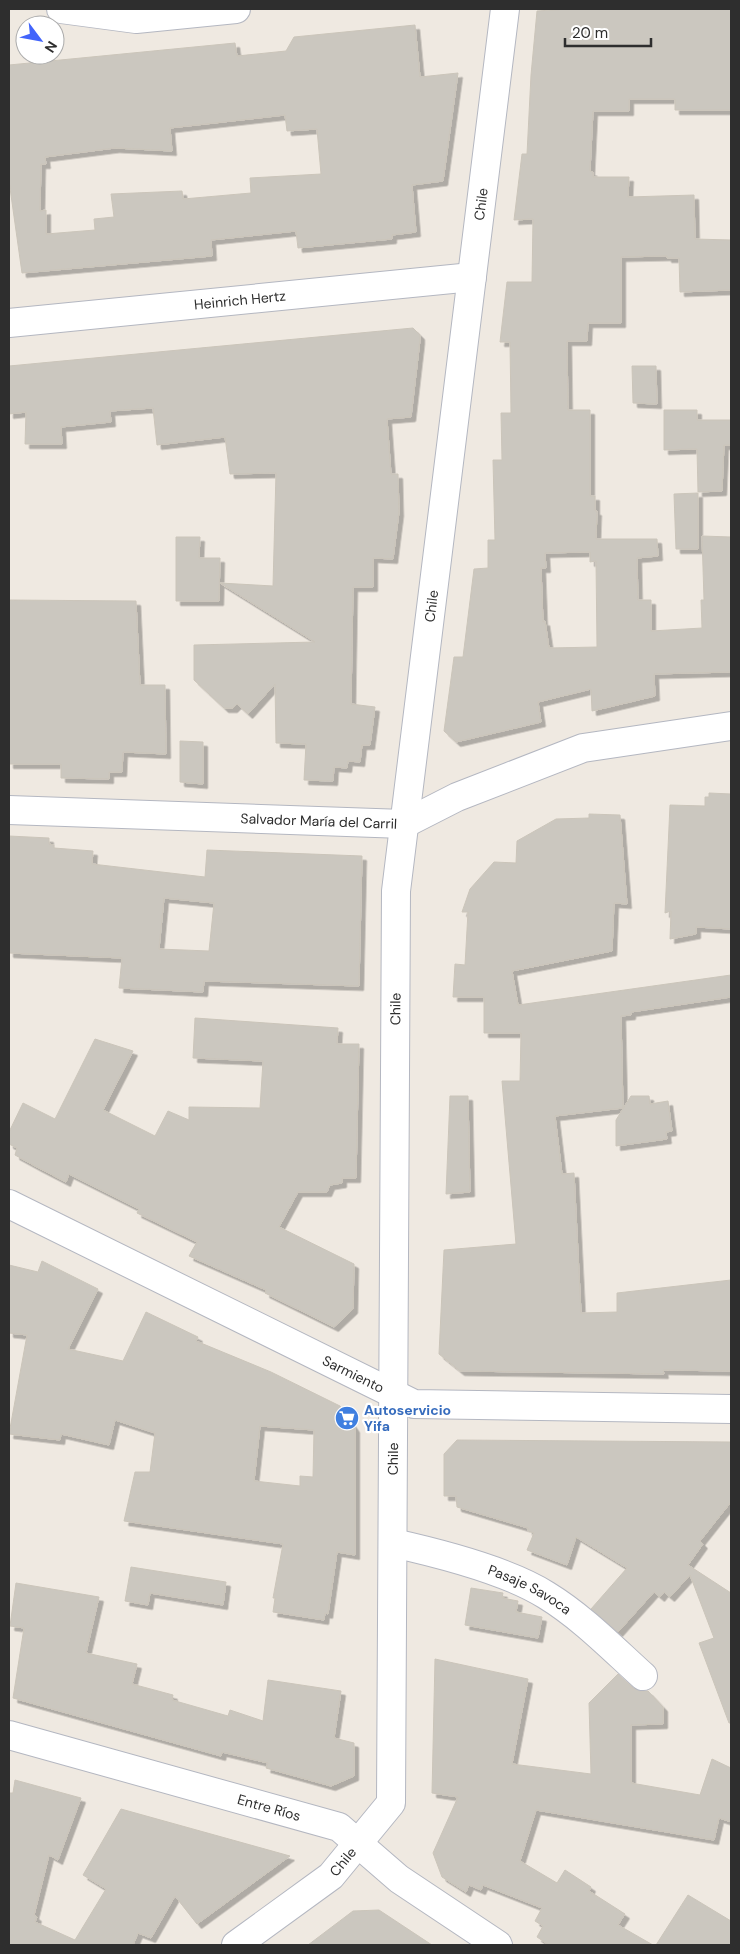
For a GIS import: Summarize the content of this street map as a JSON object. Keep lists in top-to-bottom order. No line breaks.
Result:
{"streets":{"street":["Chile","Heinrich Hertz","Salvador María del Carril","Sarmiento","Pasaje Savoca","Entre Ríos"]},"crossings":[["Chile","Heinrich Hertz"],["Chile","Salvador María del Carril"],["Chile","Sarmiento"],["Chile","Pasaje Savoca"],["Chile","Entre Ríos"]],"places":{"supermarket":["Autoservicio Yifa"]},"scale_bar":"20 m","north":"bottom right"}
